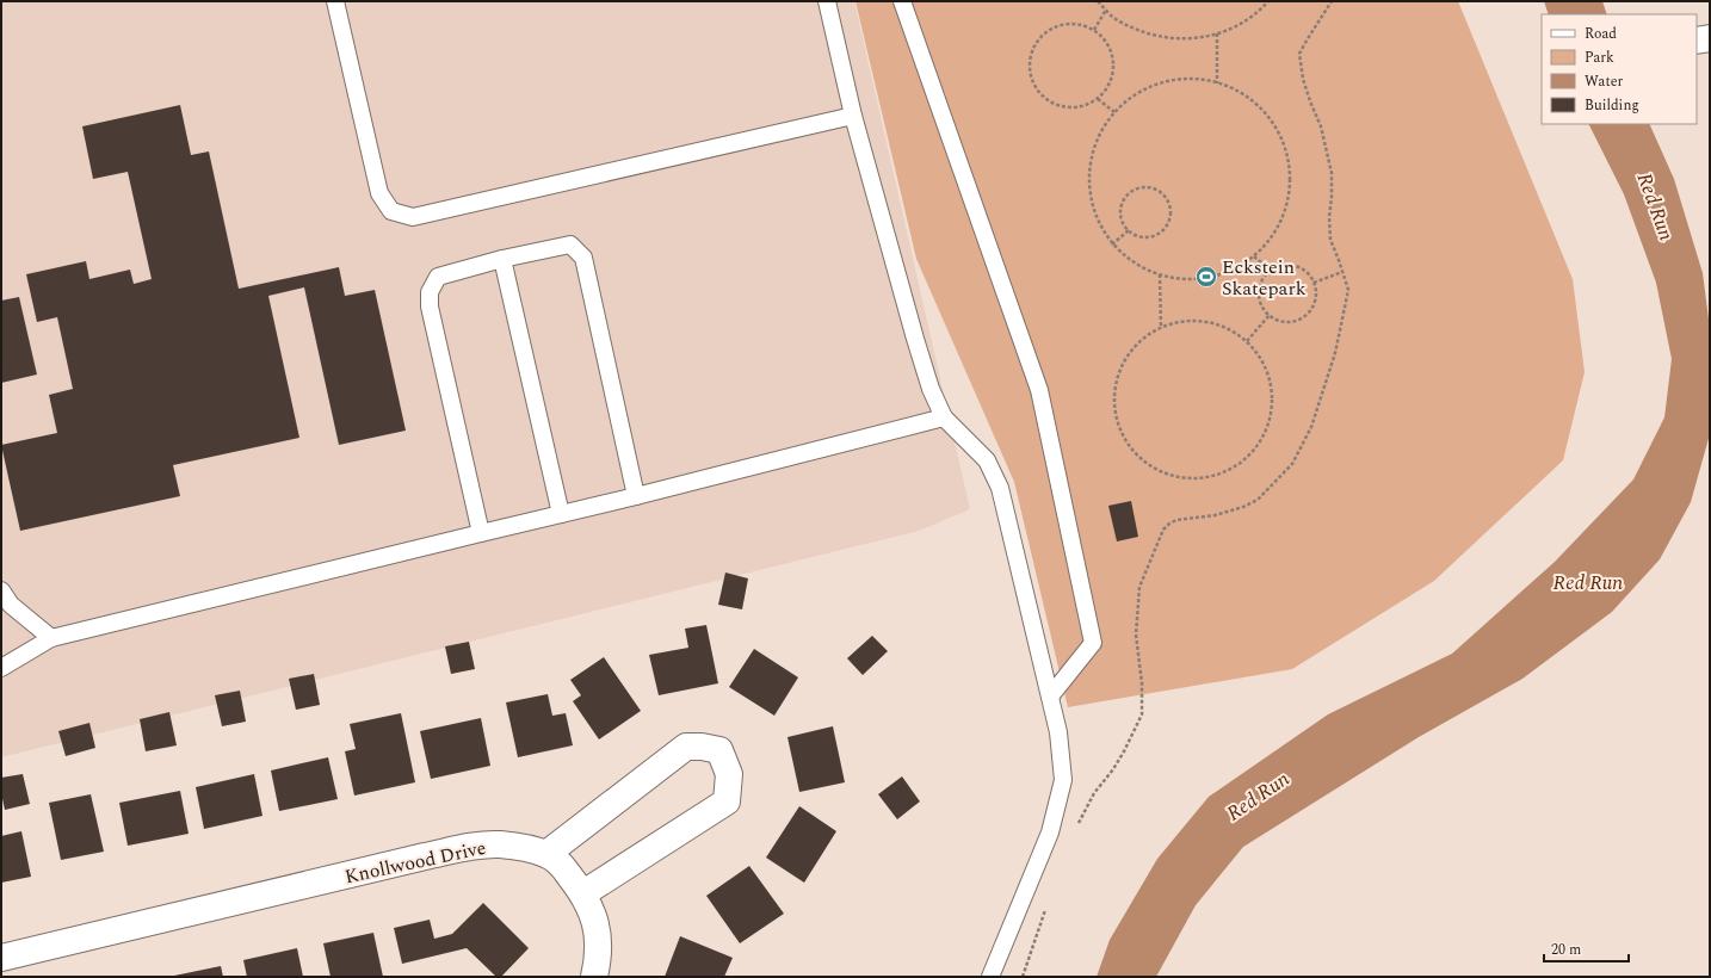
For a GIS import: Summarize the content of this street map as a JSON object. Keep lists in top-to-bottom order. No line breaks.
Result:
{"streets":{"street":["Knollwood Drive"]},"water":["Red Run"],"places":{"sports":["Eckstein Skatepark"]},"legend":["Road","Park","Water","Building"],"scale_bar":"20 m"}
